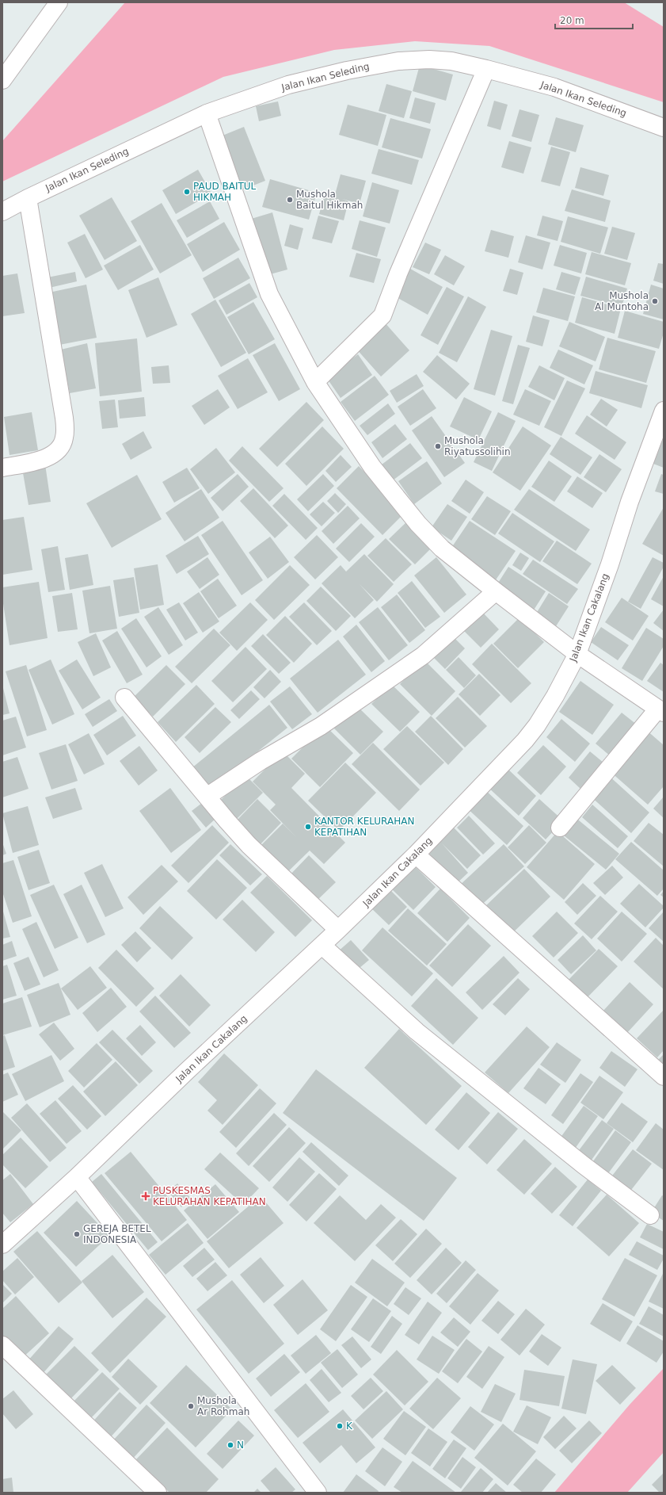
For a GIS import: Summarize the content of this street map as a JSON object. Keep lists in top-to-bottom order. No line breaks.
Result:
{"streets":{"street":["Jalan Ikan Seleding","Jalan Ikan Cakalang"]},"places":{"other":["PAUD BAITUL HIKMAH","Mushola Baitul Hikmah","Mushola Al Muntoha","Mushola Riyatussolihin","KANTOR KELURAHAN KEPATIHAN","GEREJA BETEL INDONESIA","Mushola Ar Rohmah","K","N"],"health":["PUSKESMAS KELURAHAN KEPATIHAN"]},"scale_bar":"20 m"}
